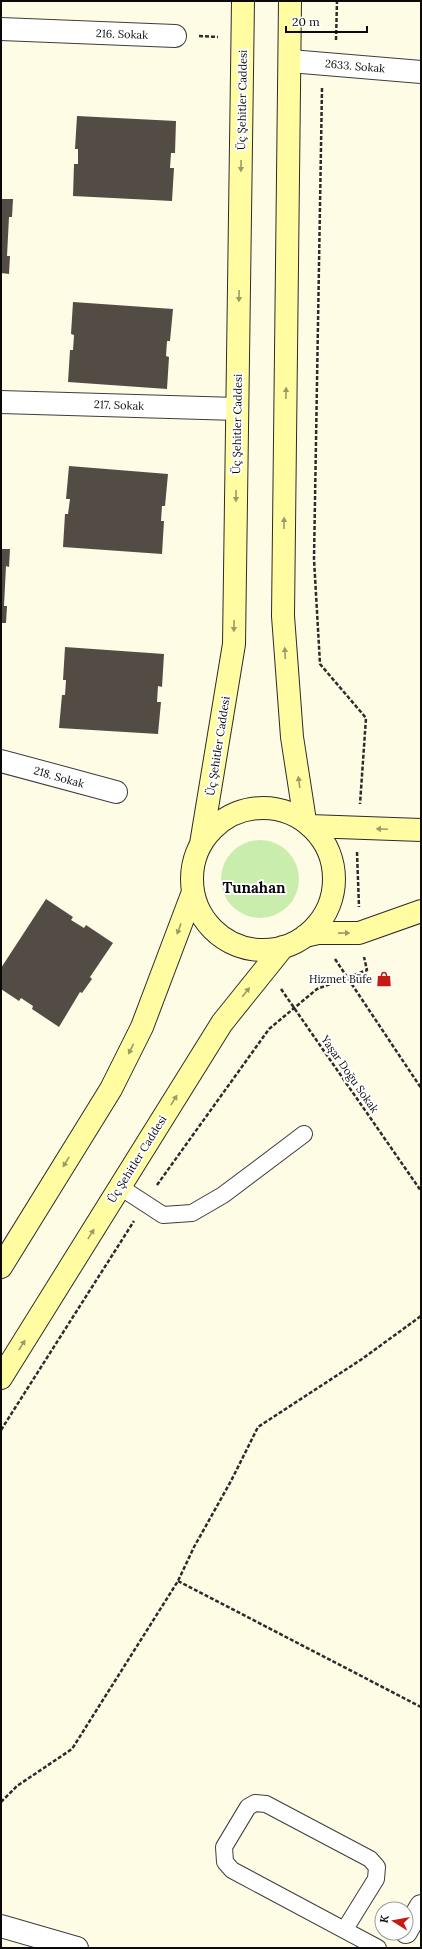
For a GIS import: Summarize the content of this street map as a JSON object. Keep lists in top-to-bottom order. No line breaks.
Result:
{"streets":{"main road":["Üç Şehitler Caddesi"],"street":["216. Sokak","2633. Sokak","217. Sokak","218. Sokak"],"path":["Yaşar Doğu Sokak"]},"crossings":[["Üç Şehitler Caddesi","217. Sokak"],["Üç Şehitler Caddesi","Yaşar Doğu Sokak"]],"districts":["Tunahan"],"places":{"shop":["Hizmet Büfe"]},"scale_bar":"20 m","north":"left"}
